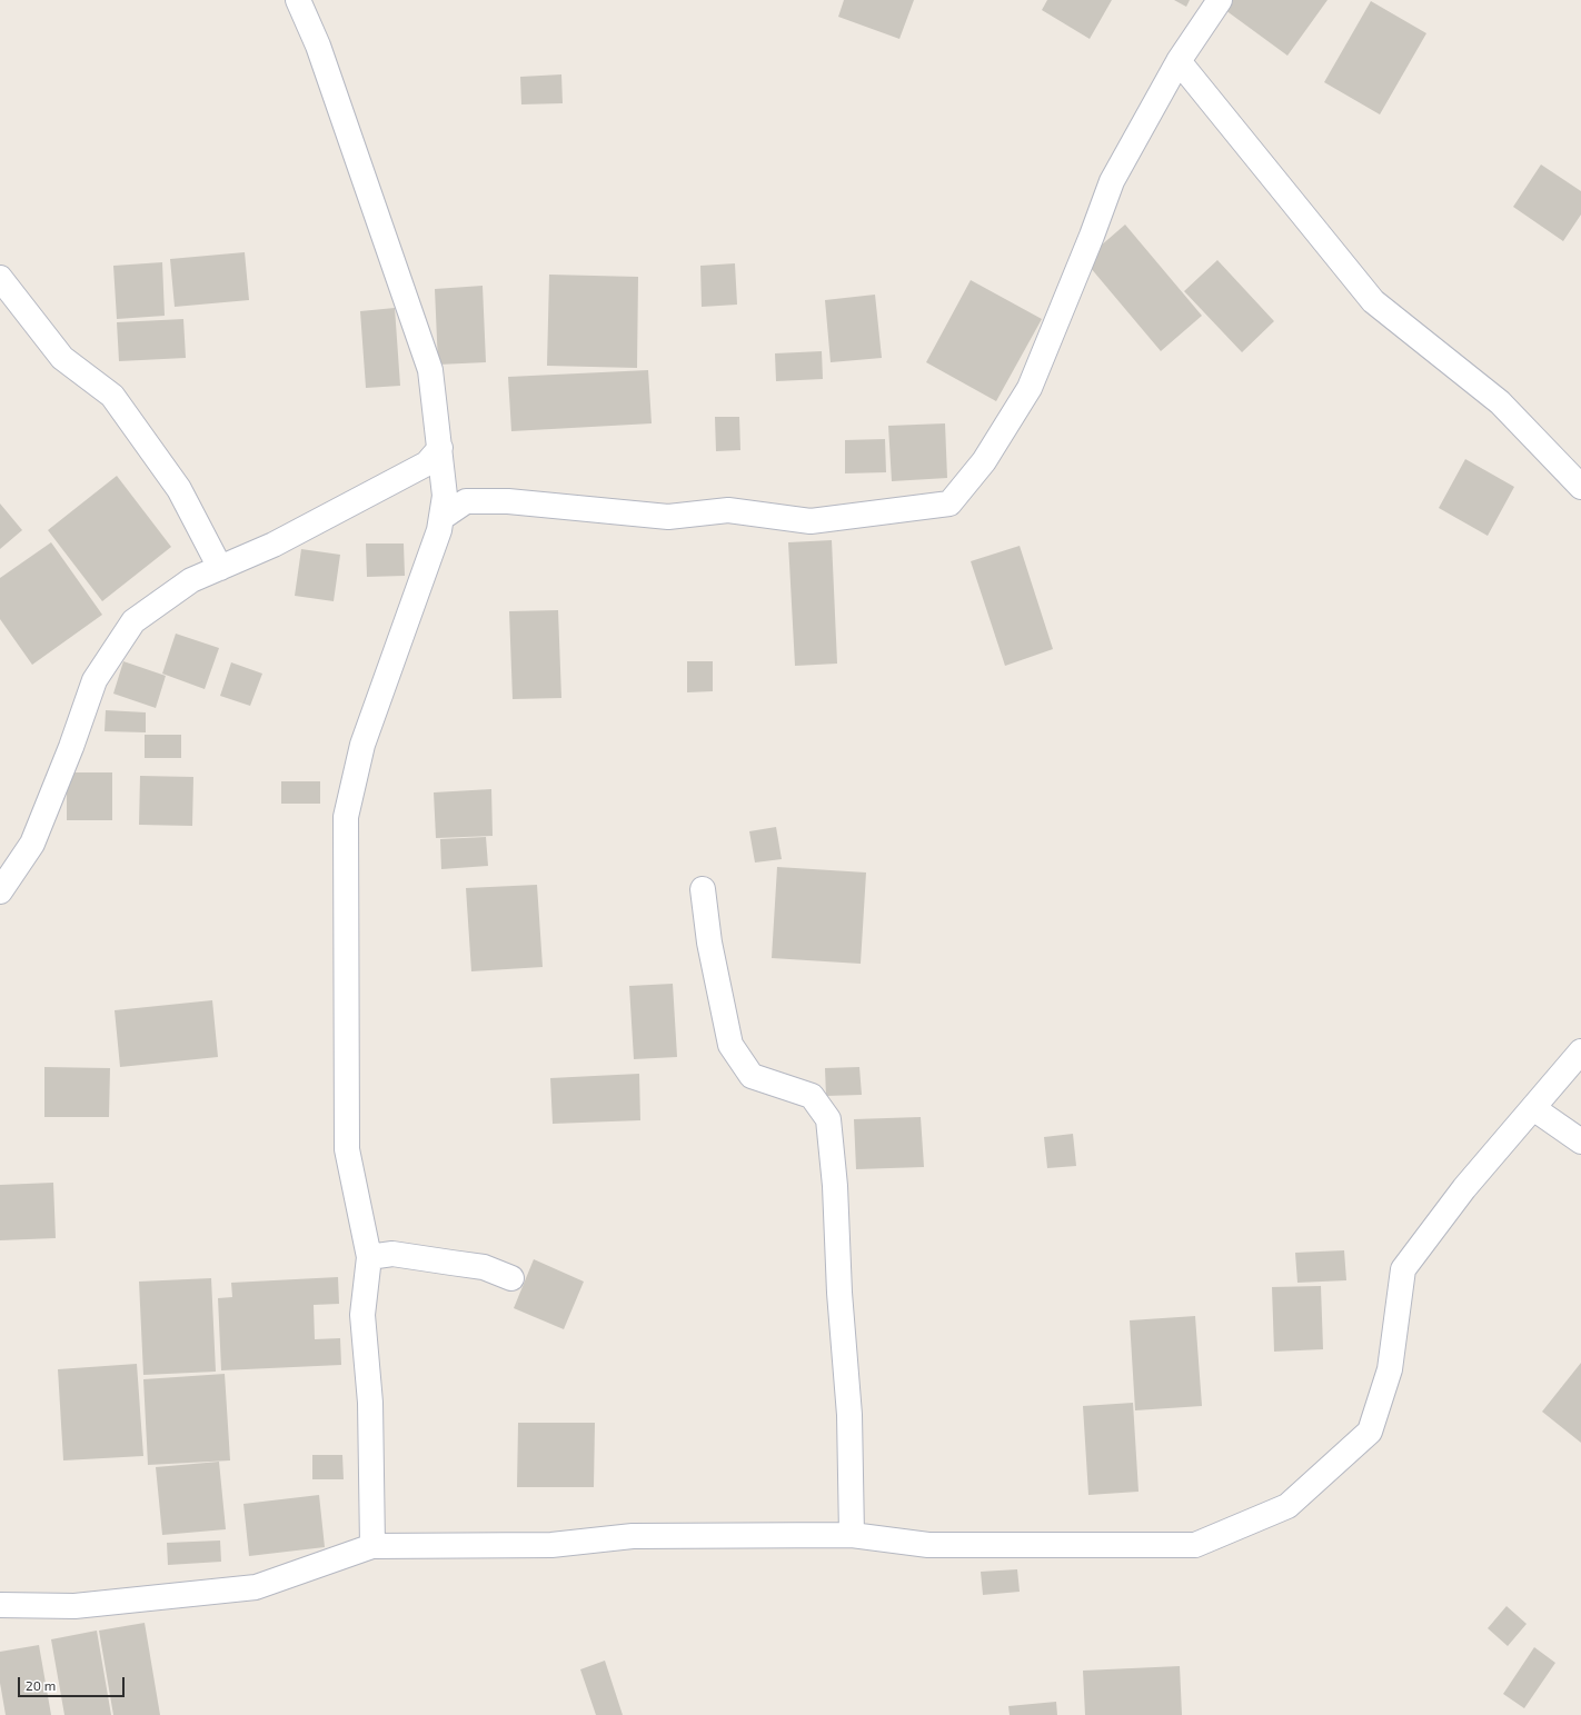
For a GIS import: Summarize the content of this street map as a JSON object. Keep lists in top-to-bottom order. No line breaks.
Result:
{"scale_bar":"20 m"}
